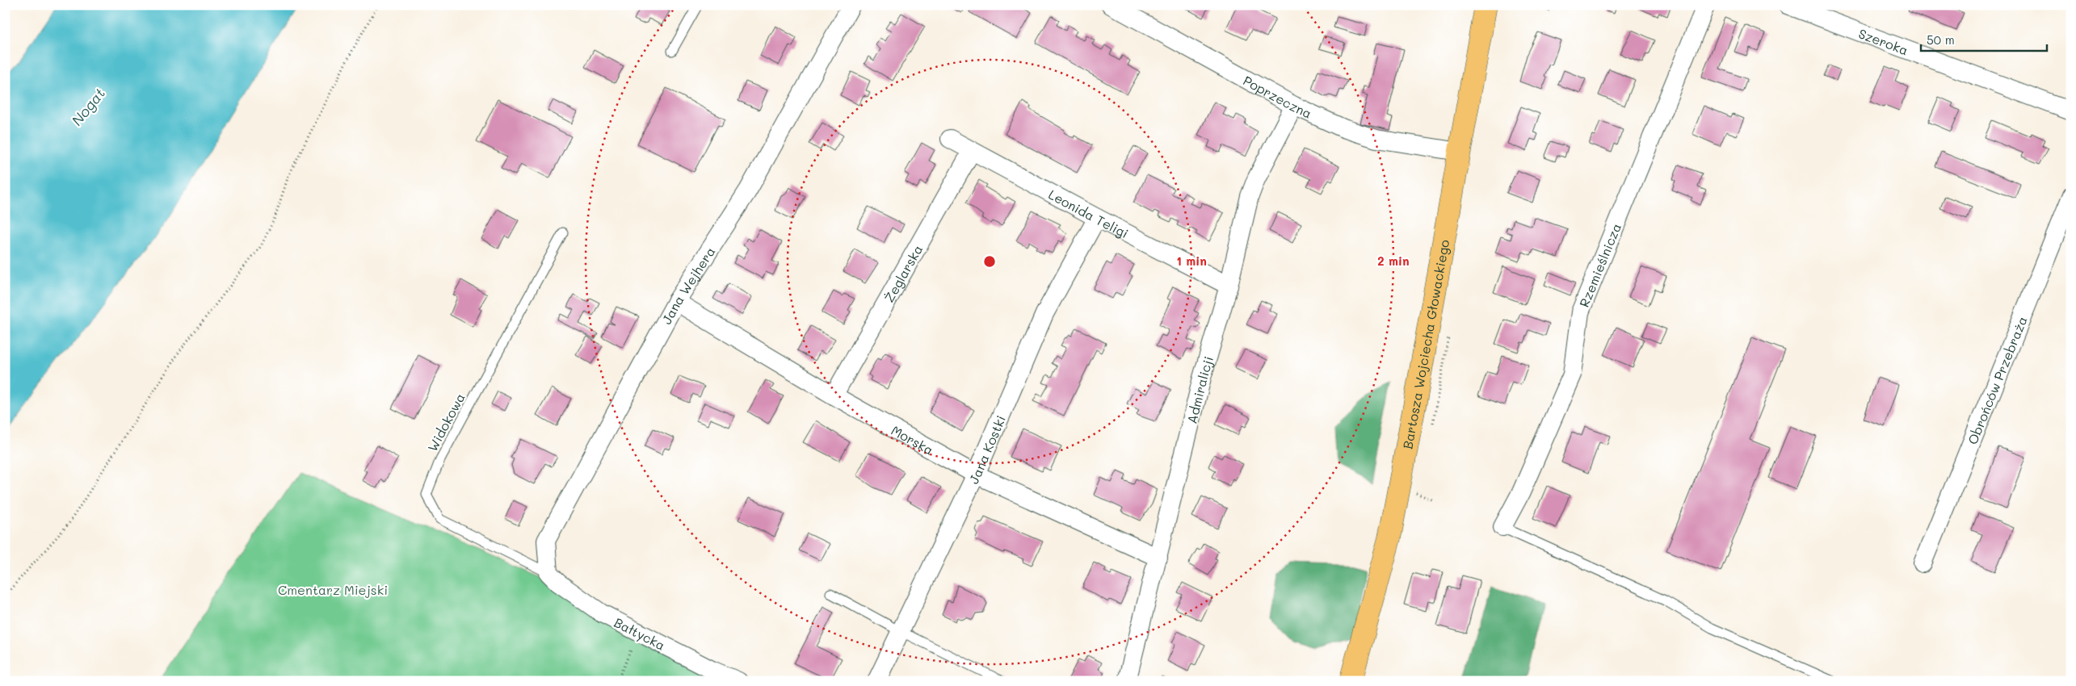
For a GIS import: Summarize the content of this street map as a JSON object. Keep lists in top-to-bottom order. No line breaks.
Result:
{"streets":{"main road":["Bartosza Wojciecha Głowackiego"],"street":["Szeroka","Poprzeczna","Leonida Teligi","Rzemieślnicza","Żeglarska","Jana Wejhera","Obrońców Przebraża","Admiralicji","Morska","Jana Kostki","Bałtycka"],"lane":["Widokowa"]},"crossings":[["Poprzeczna","Bartosza Wojciecha Głowackiego"],["Poprzeczna","Admiralicji"],["Leonida Teligi","Żeglarska"],["Leonida Teligi","Admiralicji"],["Leonida Teligi","Jana Kostki"],["Żeglarska","Morska"],["Jana Wejhera","Widokowa"],["Jana Wejhera","Morska"],["Jana Wejhera","Bałtycka"],["Admiralicji","Morska"],["Widokowa","Bałtycka"],["Morska","Jana Kostki"]],"water":["Nogat"],"parks":["Cmentarz Miejski"],"scale_bar":"50 m","rings":["1 min","2 min"]}
